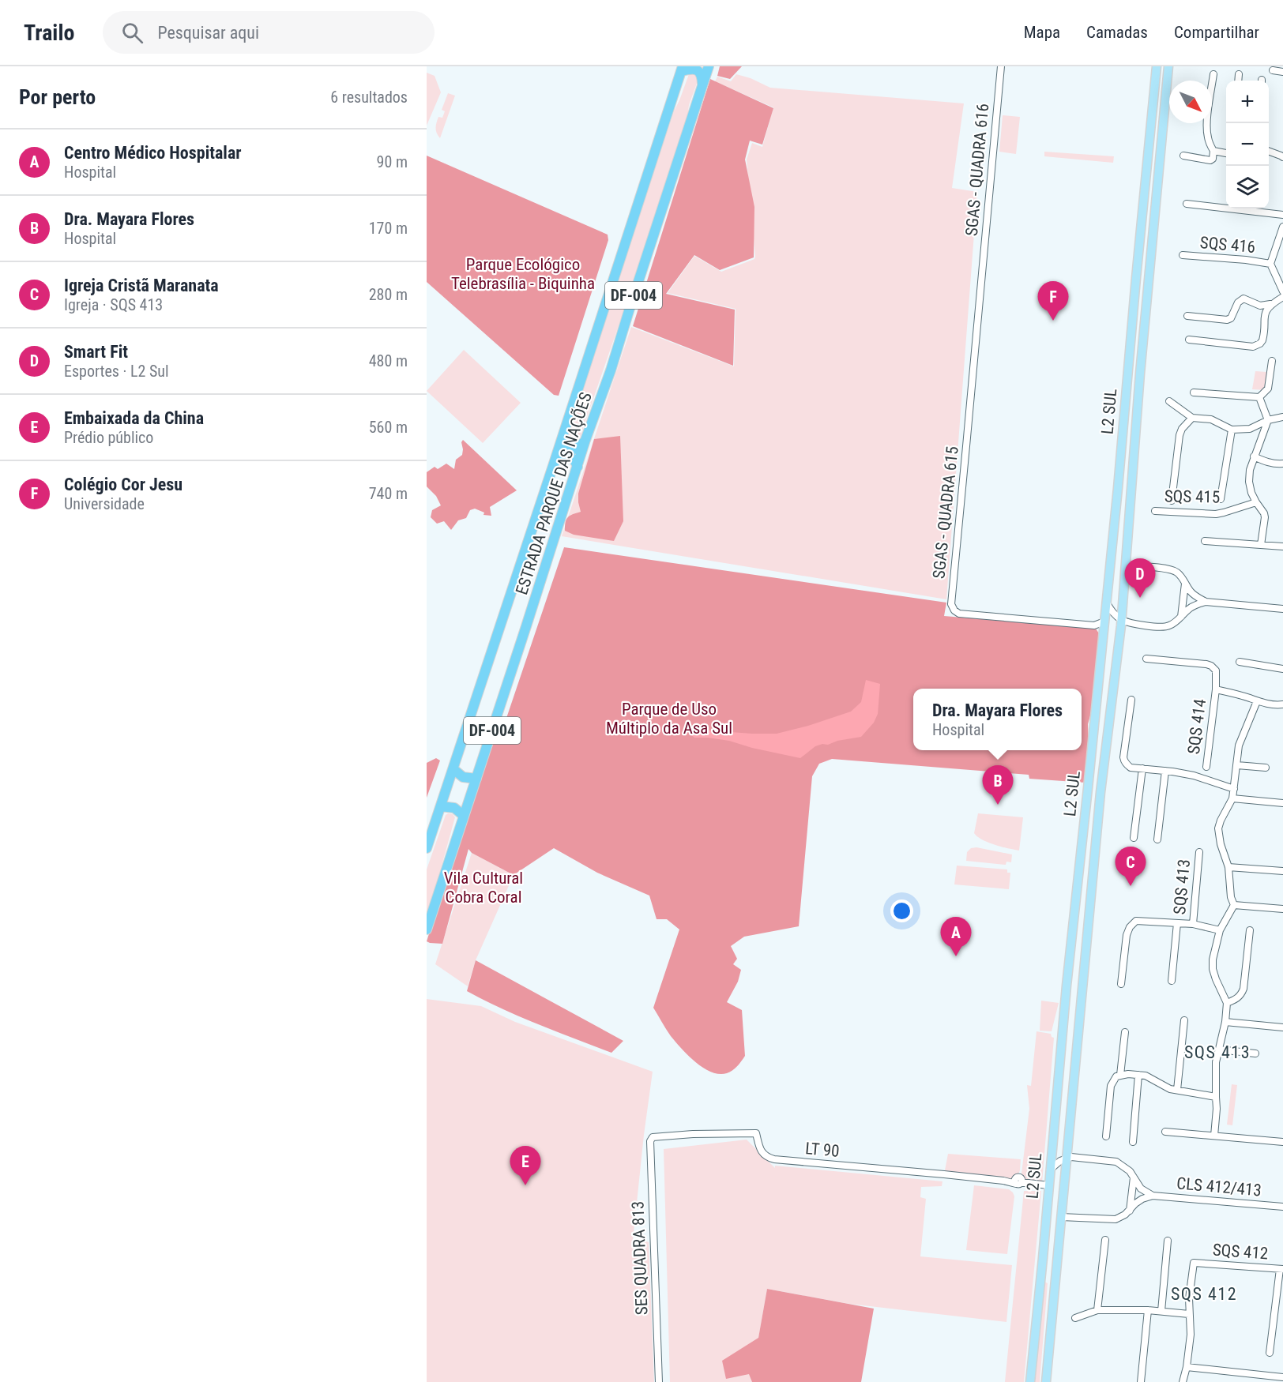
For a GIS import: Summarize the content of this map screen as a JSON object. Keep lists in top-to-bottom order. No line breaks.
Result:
{"streets":{"highway":["DF-004","ESTRADA PARQUE DAS NAÇÕES"],"main road":["L2 SUL"],"street":["SGAS - QUADRA 616","SQS 416","SQS 415","SGAS - QUADRA 615","SQS 414","SQS 413","LT 90","CLS 412/413","SQS 412","SES QUADRA 813"]},"crossings":[["SGAS - QUADRA 616","SGAS - QUADRA 615"],["L2 SUL","SGAS - QUADRA 615"],["L2 SUL","LT 90"],["LT 90","SES QUADRA 813"]],"districts":["SQS 413","SQS 412"],"parks":["Parque Ecológico Telebrasília - Biquinha","Parque de Uso Múltiplo da Asa Sul","Vila Cultural Cobra Coral"],"north":"bottom right","page":{"header":"Trailo","search":"Pesquisar aqui","nav":["Mapa","Camadas","Compartilhar"],"heading":["Por perto","6 resultados"],"map_buttons":["+","−"],"list":[{"mark":"A","name":"Centro Médico Hospitalar","note":"Hospital","value":"90 m"},{"mark":"B","name":"Dra. Mayara Flores","note":"Hospital","value":"170 m"},{"mark":"C","name":"Igreja Cristã Maranata","note":"Igreja · SQS 413","value":"280 m"},{"mark":"D","name":"Smart Fit","note":"Esportes · L2 Sul","value":"480 m"},{"mark":"E","name":"Embaixada da China","note":"Prédio público","value":"560 m"},{"mark":"F","name":"Colégio Cor Jesu","note":"Universidade","value":"740 m"}],"pins":["F","D","B","C","A","E"],"popup":["Dra. Mayara Flores","Hospital"]}}
